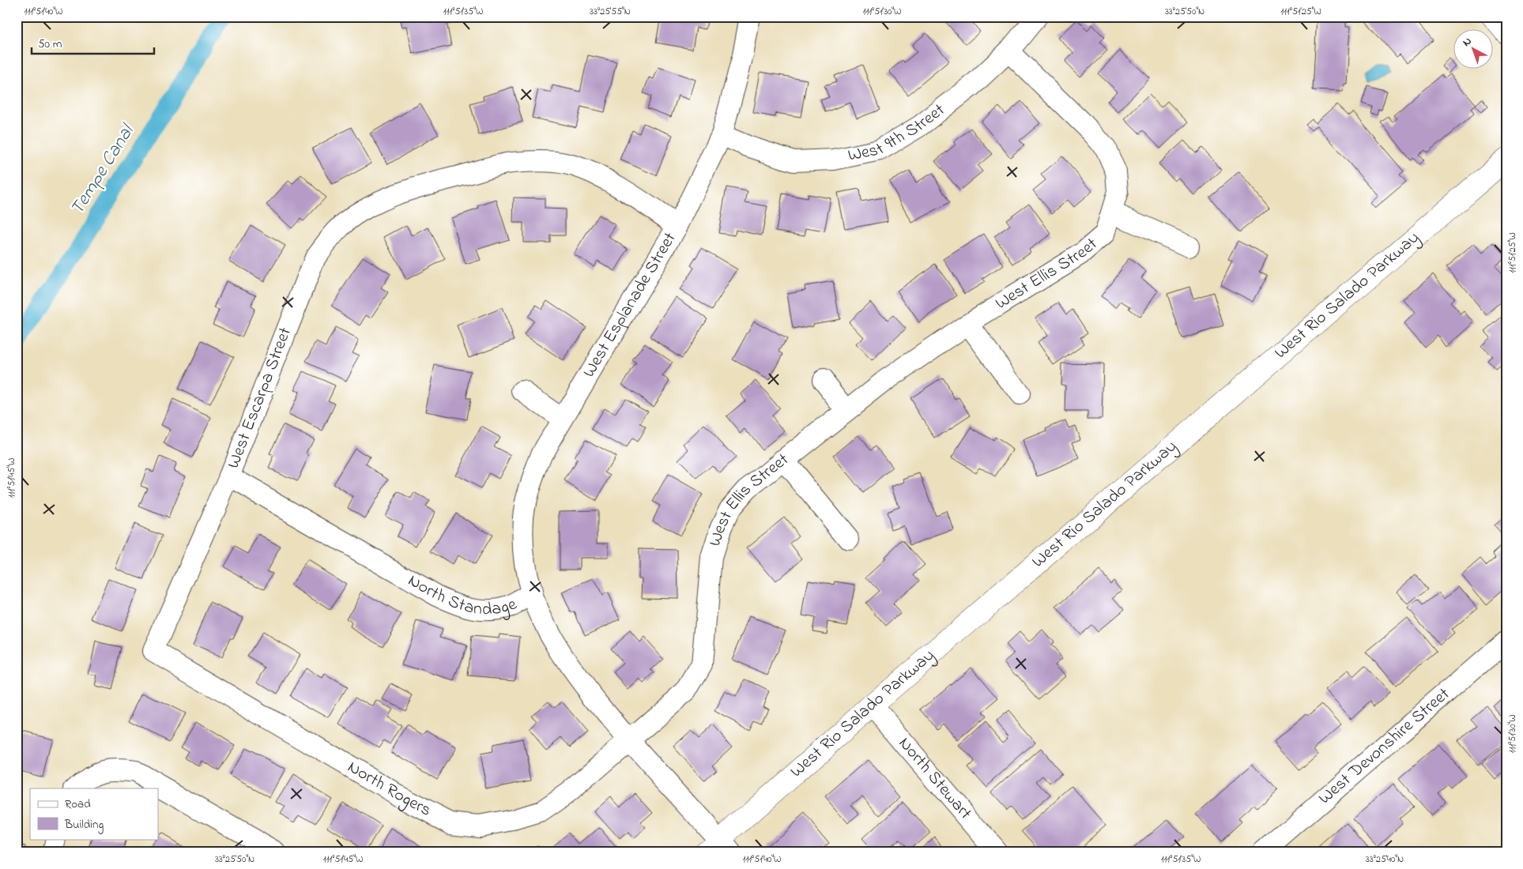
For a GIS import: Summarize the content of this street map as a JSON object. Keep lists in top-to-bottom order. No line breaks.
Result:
{"streets":{"main road":["West Rio Salado Parkway"],"street":["West 9th Street","West Ellis Street","West Esplanade Street","West Escarpa Street","North Standage","West Devonshire Street","North Stewart","North Rogers"]},"crossings":[["West 9th Street","West Ellis Street"],["West 9th Street","West Esplanade Street"],["West Ellis Street","North Standage"],["West Ellis Street","North Rogers"],["West Rio Salado Parkway","North Standage"],["West Rio Salado Parkway","North Stewart"],["West Esplanade Street","West Escarpa Street"],["West Esplanade Street","North Standage"],["West Escarpa Street","North Standage"],["West Escarpa Street","North Rogers"],["North Standage","North Rogers"]],"water":["Tempe Canal"],"legend":["Road","Building"],"scale_bar":"50 m","north":"top left","coordinates":["111°51'40\"W","111°51'35\"W","33°25'55\"N","111°51'30\"W","33°25'50\"N","111°51'25\"W","111°51'45\"W","33°25'40\"N"]}
